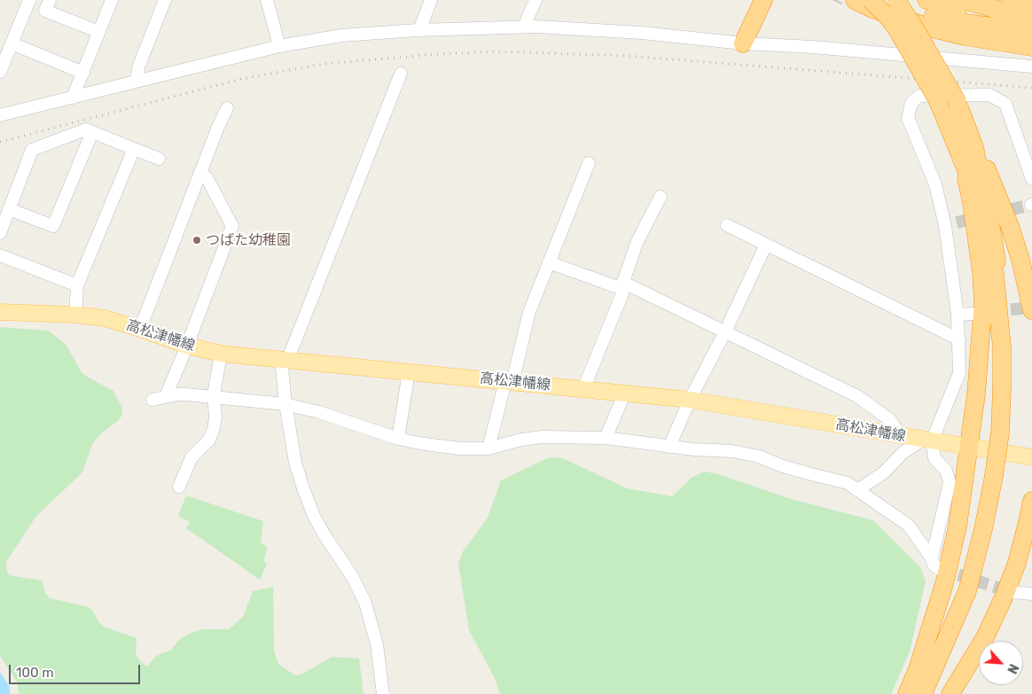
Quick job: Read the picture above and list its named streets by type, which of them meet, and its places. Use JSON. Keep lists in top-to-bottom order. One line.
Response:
{"streets":{"main road":["高松津幡線"]},"places":["つばた幼稚園"],"scale_bar":"100 m","north":"bottom right"}
